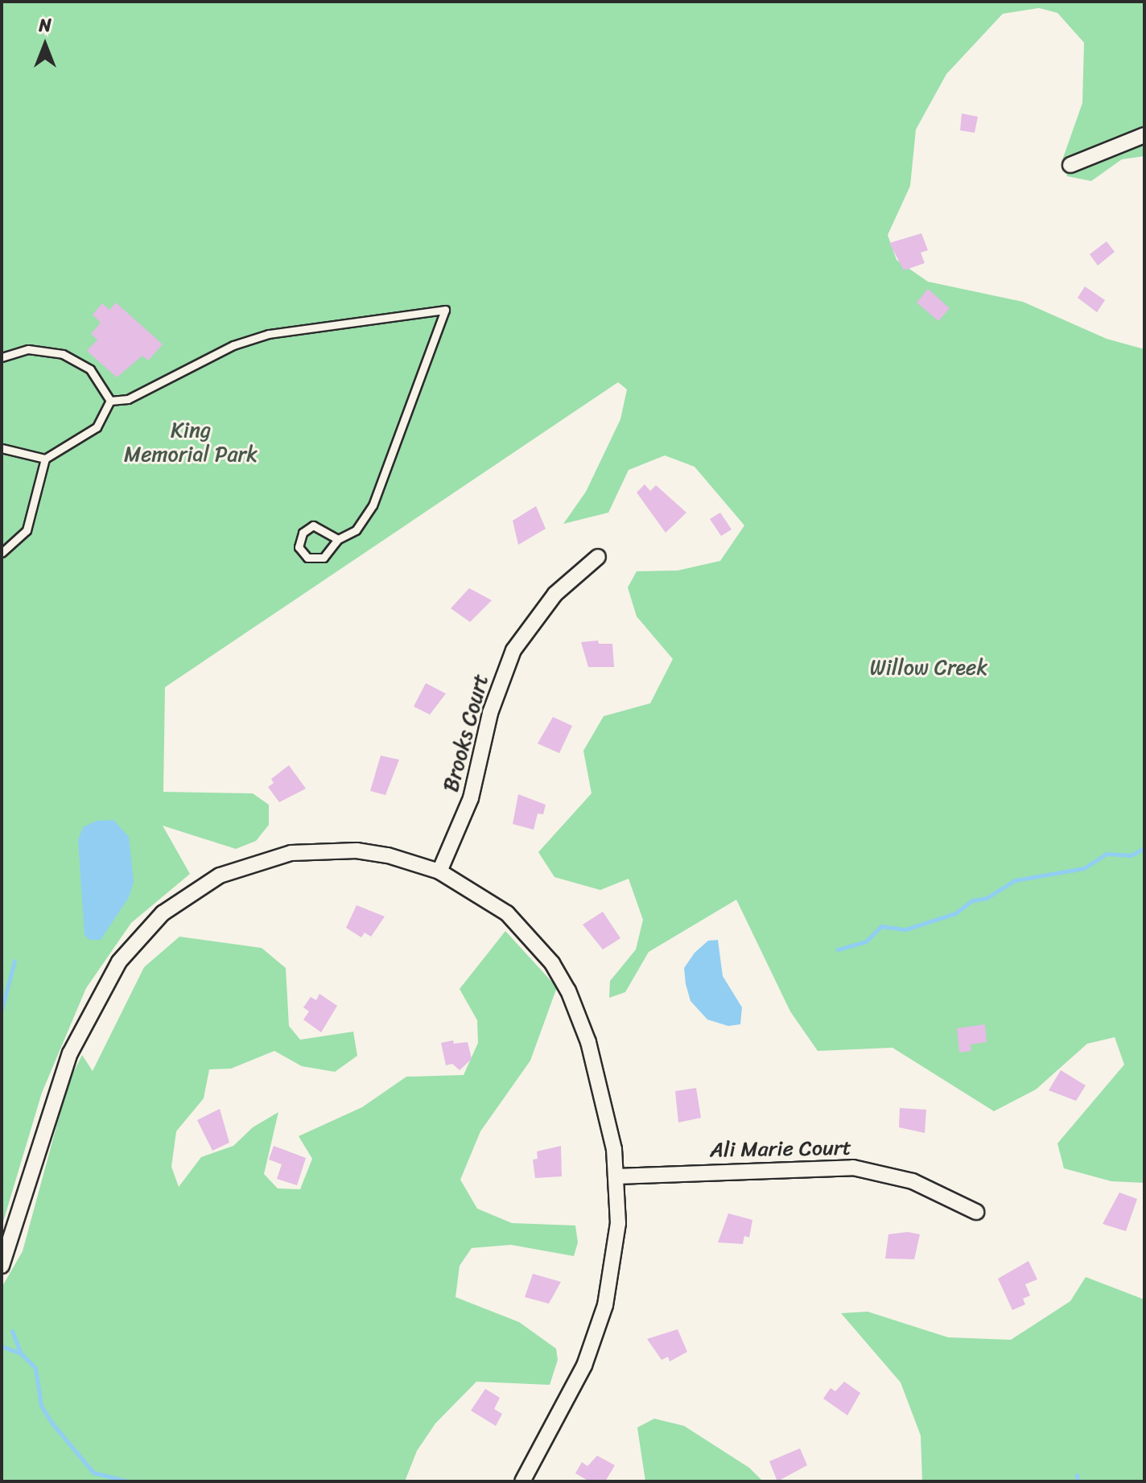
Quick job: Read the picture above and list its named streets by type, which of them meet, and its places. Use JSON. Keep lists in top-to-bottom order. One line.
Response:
{"streets":{"street":["Brooks Court","Ali Marie Court"]},"parks":["King Memorial Park","Willow Creek"],"north":"top"}
